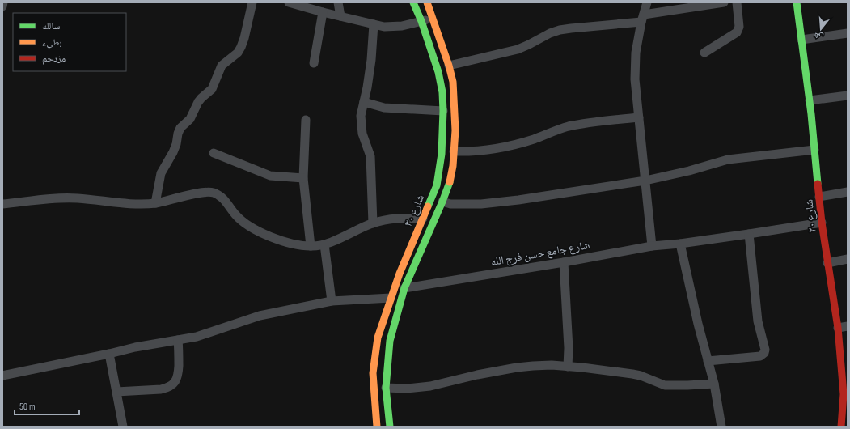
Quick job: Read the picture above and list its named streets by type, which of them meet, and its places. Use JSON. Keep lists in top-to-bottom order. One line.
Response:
{"streets":{"street":["شارع ٣٠","شارع ٢٠","شارع جامع حسن فرج الله"]},"crossings":[["شارع ٣٠","شارع جامع حسن فرج الله"],["شارع ٢٠","شارع جامع حسن فرج الله"]],"legend":["سالك","بطيء","مزدحم"],"scale_bar":"50 m","north":"bottom"}
